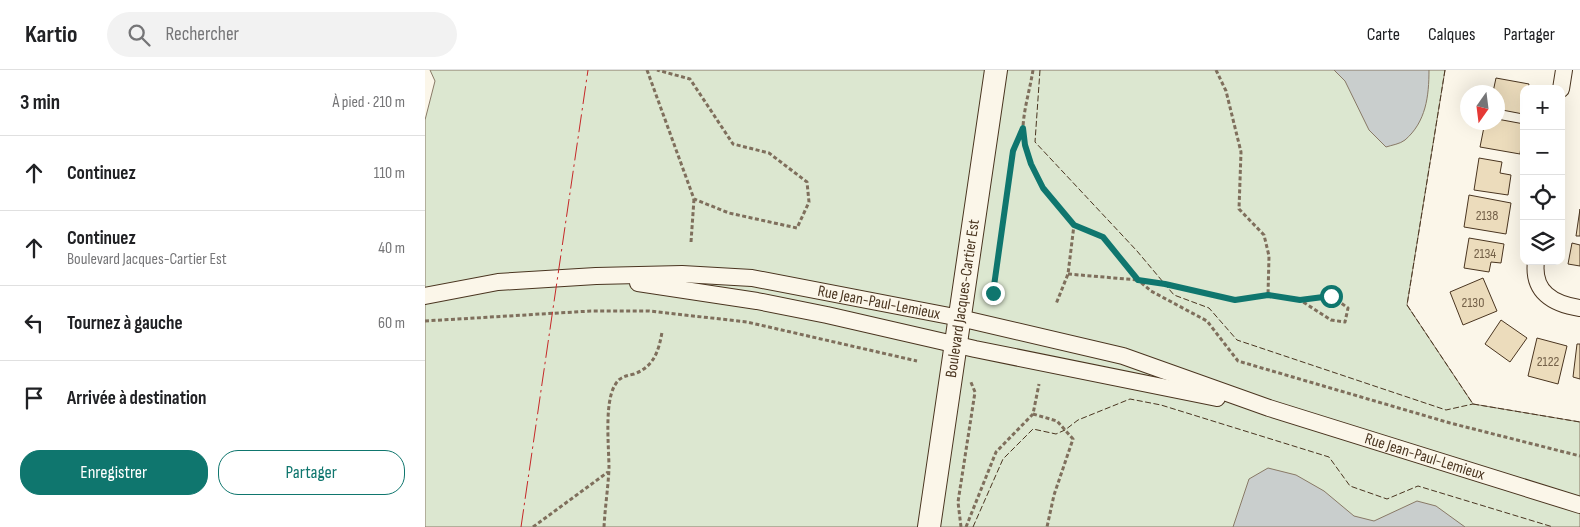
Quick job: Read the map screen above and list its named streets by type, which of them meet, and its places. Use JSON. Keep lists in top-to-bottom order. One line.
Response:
{"streets":{"main road":["Boulevard Jacques-Cartier Est"],"street":["Rue Jean-Paul-Lemieux"]},"crossings":[["Boulevard Jacques-Cartier Est","Rue Jean-Paul-Lemieux"]],"house_numbers":["2138","2134","2130","2122"],"north":"bottom","page":{"header":"Kartio","search":"Rechercher","nav":["Carte","Calques","Partager"],"heading":["3 min","À pied · 210 m"],"map_buttons":["+","−"],"list":[["Continuez","110 m"],["Continuez","Boulevard Jacques-Cartier Est","40 m"],["Tournez à gauche","60 m"],"Arrivée à destination"],"buttons":["Enregistrer","Partager"]}}
